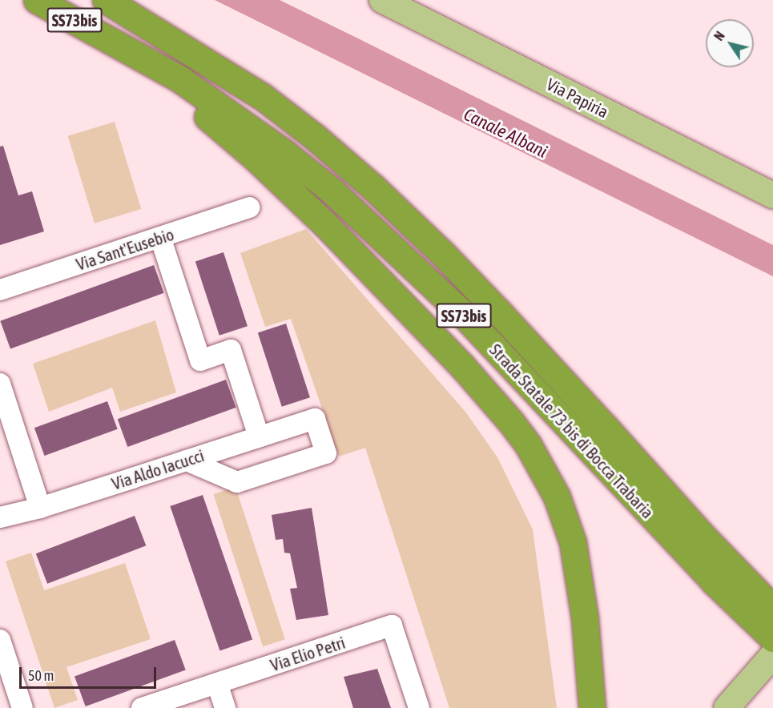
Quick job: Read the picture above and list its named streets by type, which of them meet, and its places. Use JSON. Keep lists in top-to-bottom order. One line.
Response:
{"streets":{"highway":["SS73bis","Strada Statale 73 bis di Bocca Trabaria"],"main road":["Via Papiria"],"street":["Via Sant'Eusebio","Via Aldo Iacucci","Via Elio Petri"]},"water":["Canale Albani"],"scale_bar":"50 m","north":"top left"}
